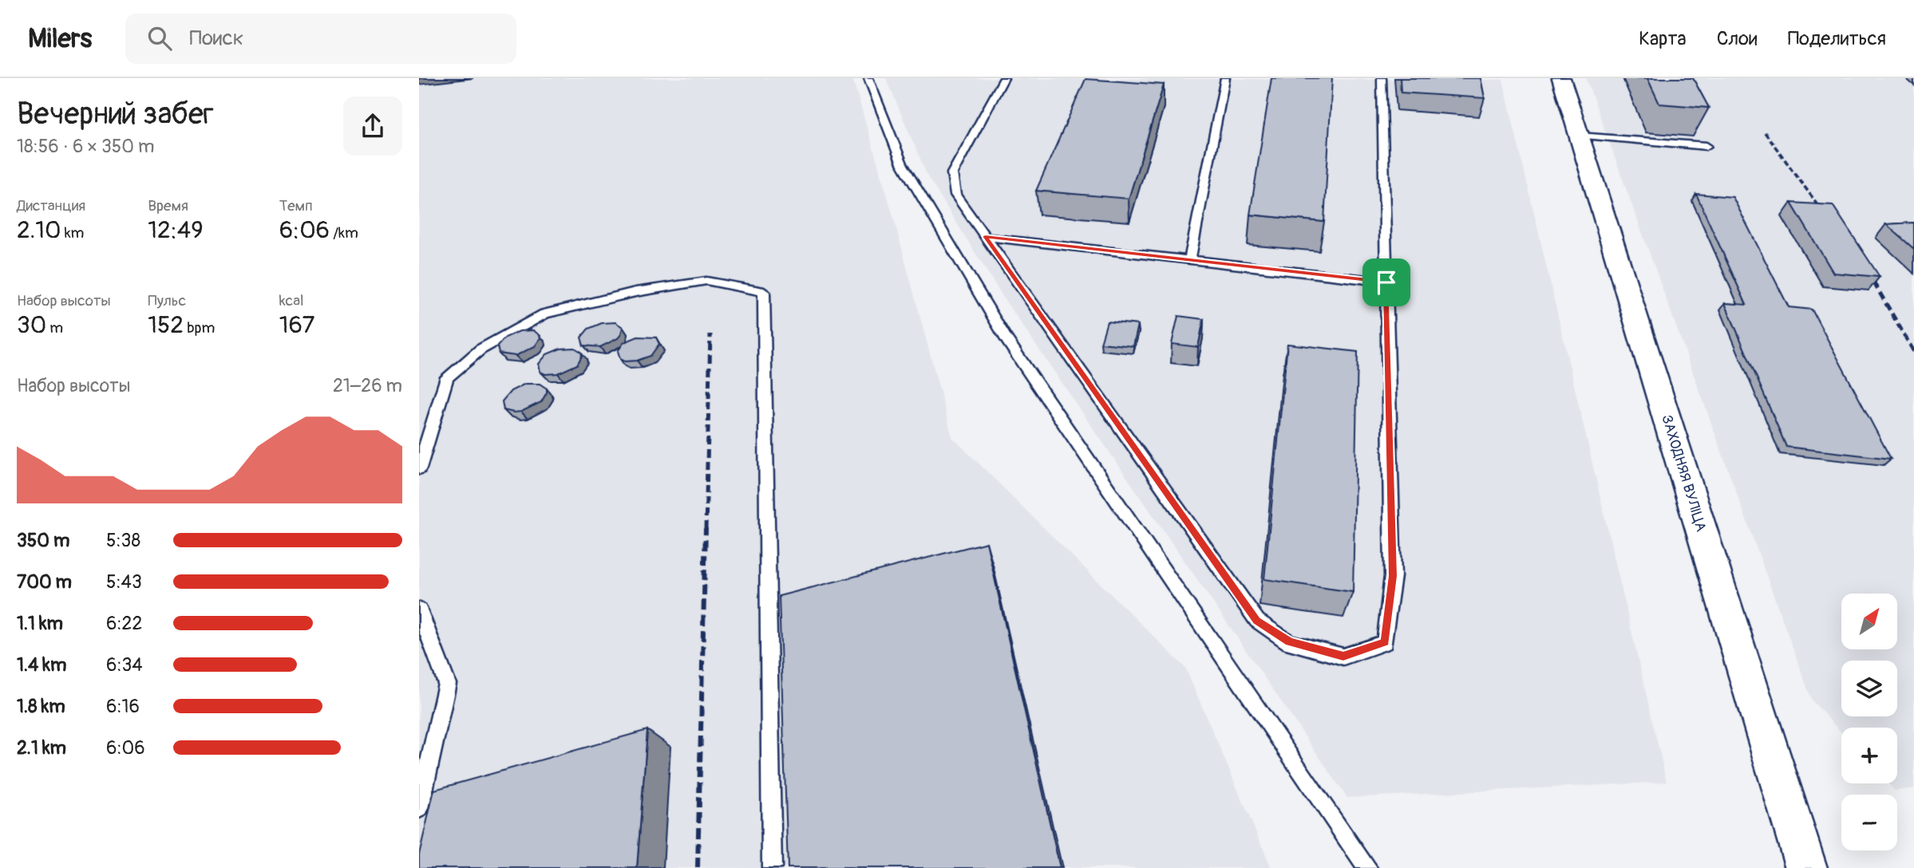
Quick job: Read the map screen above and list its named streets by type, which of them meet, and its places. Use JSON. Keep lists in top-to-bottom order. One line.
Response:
{"streets":{"street":["ЗАХОДНЯЯ ВУЛІЦА"]},"north":"top right","page":{"header":"Milers","search":"Поиск","nav":["Карта","Слои","Поделиться"],"heading":["Вечерний забег","18:56 · 6 × 350 m"],"stats":[["Дистанция","2.10 km"],["Время","12:49"],["Темп","6:06 /km"],["Набор высоты","30 m"],["Пульс","152 bpm"],["kcal","167"]],"chart":["Набор высоты","21–26 m"],"list":[{"name":"350 m","note":"5:38"},{"name":"700 m","note":"5:43"},{"name":"1.1 km","note":"6:22"},{"name":"1.4 km","note":"6:34"},{"name":"1.8 km","note":"6:16"},{"name":"2.1 km","note":"6:06"}],"map_buttons":["+","−"]}}
